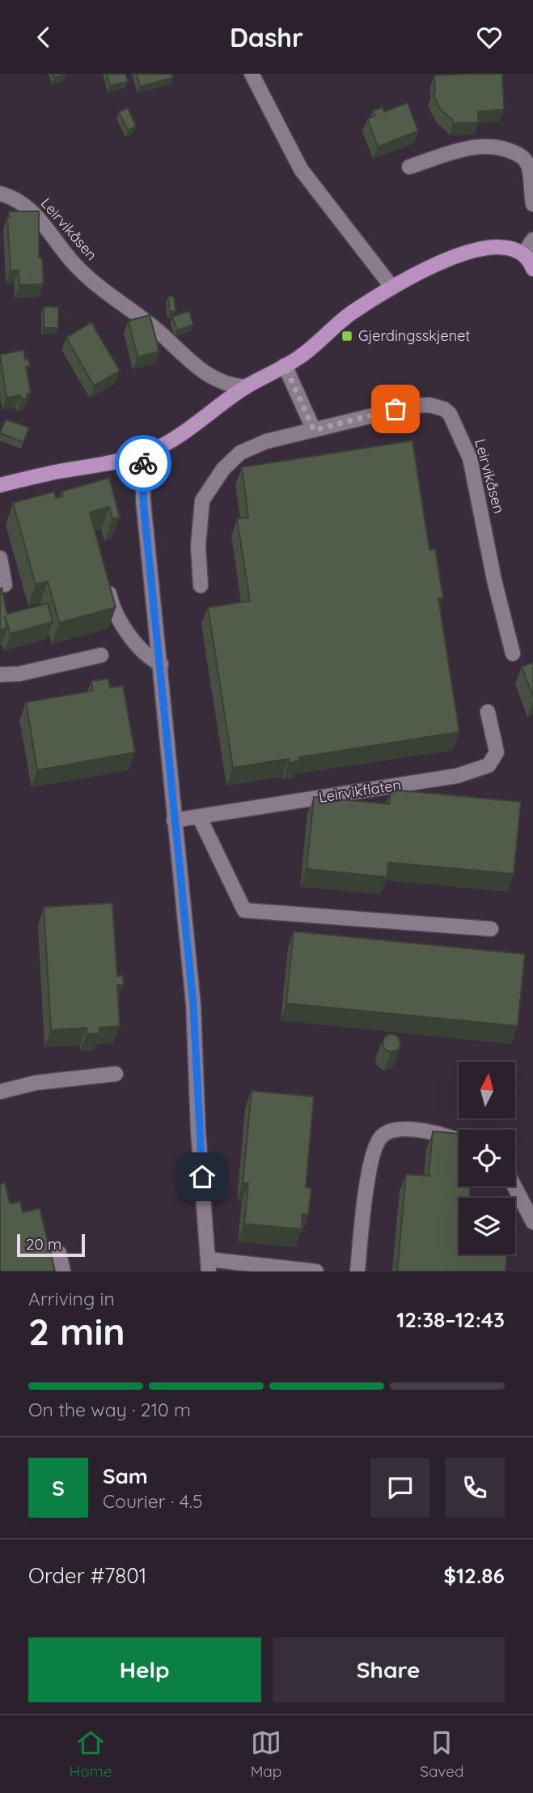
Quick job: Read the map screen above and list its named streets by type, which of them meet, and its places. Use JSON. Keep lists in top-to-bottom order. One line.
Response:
{"streets":{"street":["Leirvikåsen","Leirvikflaten"]},"places":{"transit":["Gjerdingsskjenet"]},"scale_bar":"20 m","north":"top","page":{"header":"Dashr","scale":"20 m","heading":["2 min","Arriving in","12:38–12:43"],"panel":["Sam","Courier · 4.5","Order #7801","$12.86"],"bar":"On the way · 210 m","round":"S","buttons":["Help","Share"],"tabs":["Home","Map","Saved"]}}
